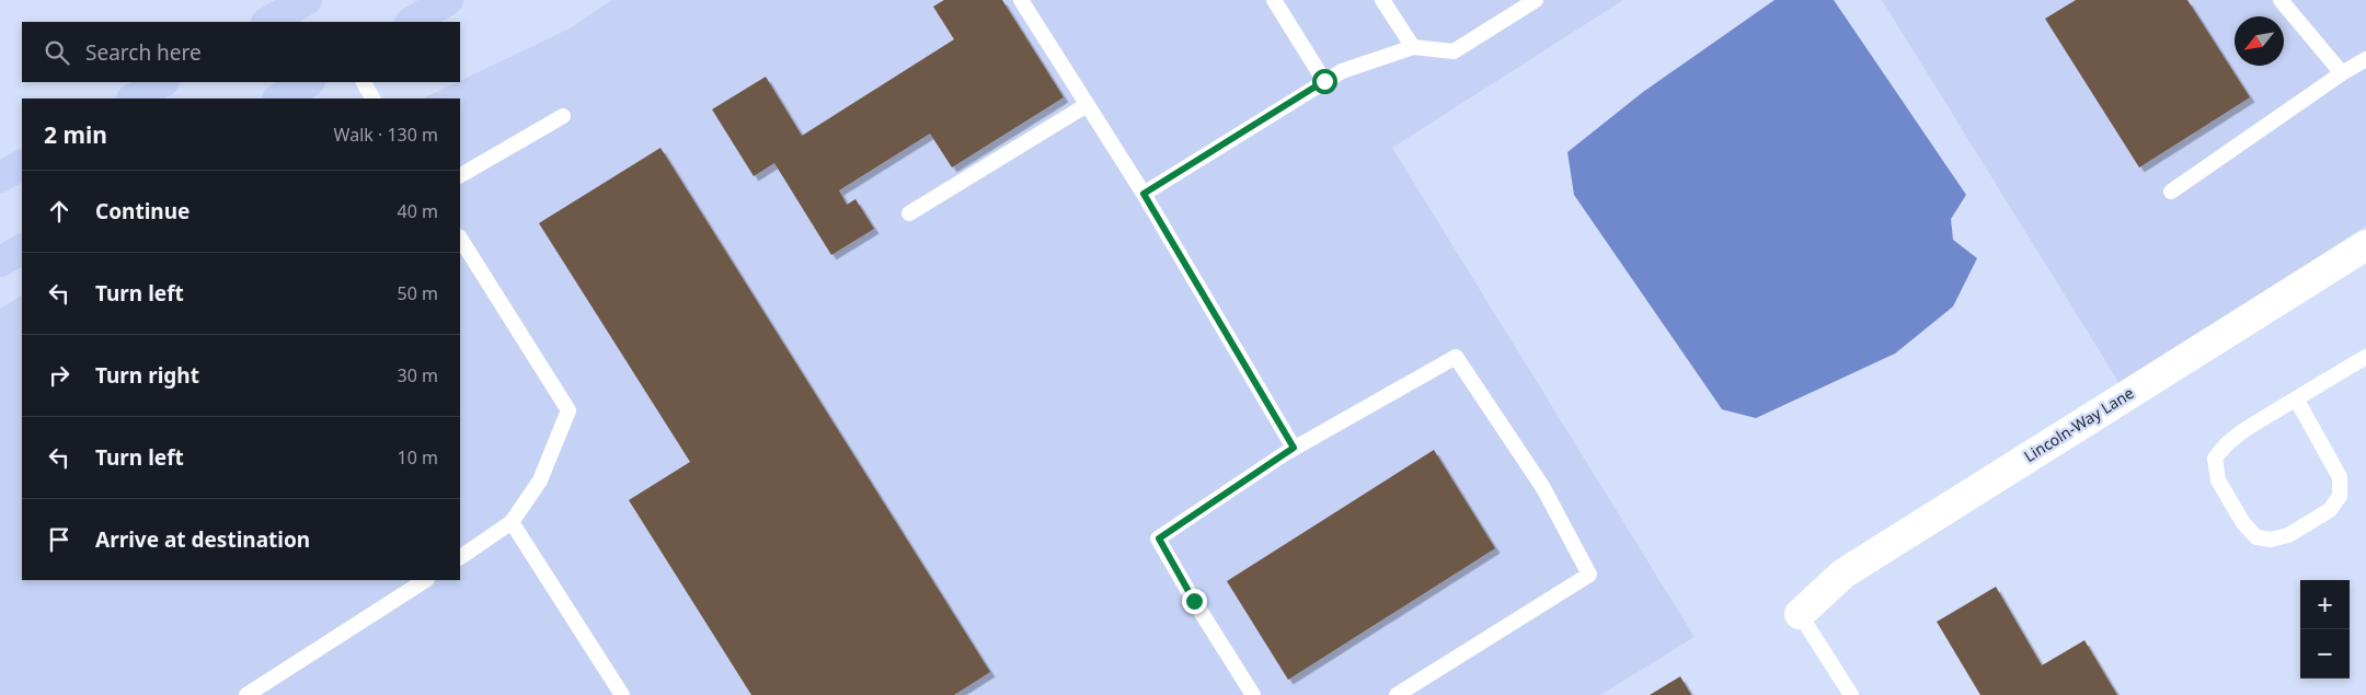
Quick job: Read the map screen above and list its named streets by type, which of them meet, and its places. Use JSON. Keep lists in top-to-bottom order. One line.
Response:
{"streets":{"street":["Lincoln-Way Lane"]},"north":"bottom left","page":{"search":"Search here","heading":["2 min","Walk · 130 m"],"list":[["Continue","40 m"],["Turn left","50 m"],["Turn right","30 m"],["Turn left","10 m"],"Arrive at destination"],"map_buttons":["+","−"]}}
